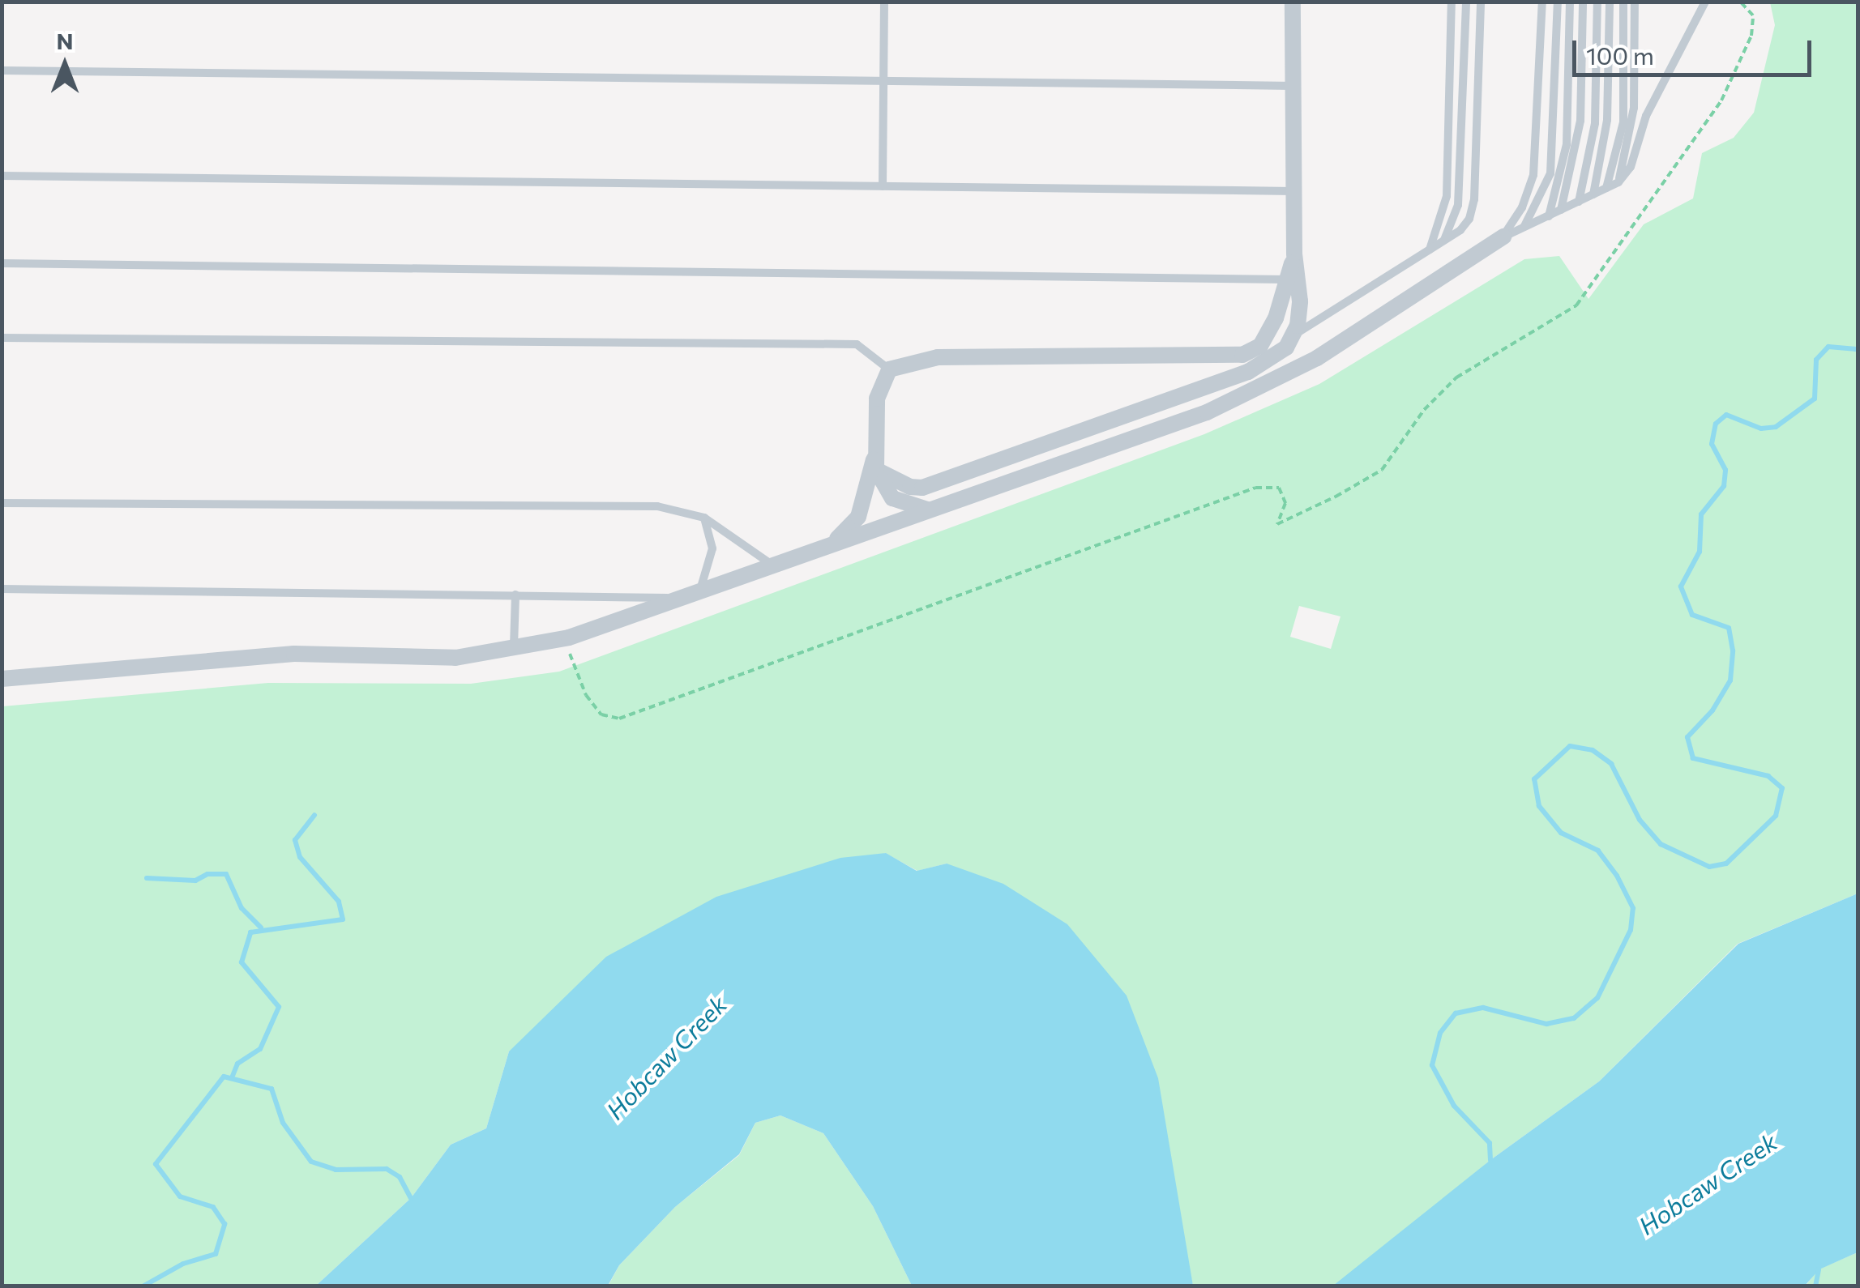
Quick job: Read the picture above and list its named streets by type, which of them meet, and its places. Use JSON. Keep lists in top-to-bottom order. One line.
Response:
{"water":["Hobcaw Creek"],"scale_bar":"100 m","north":"top"}
